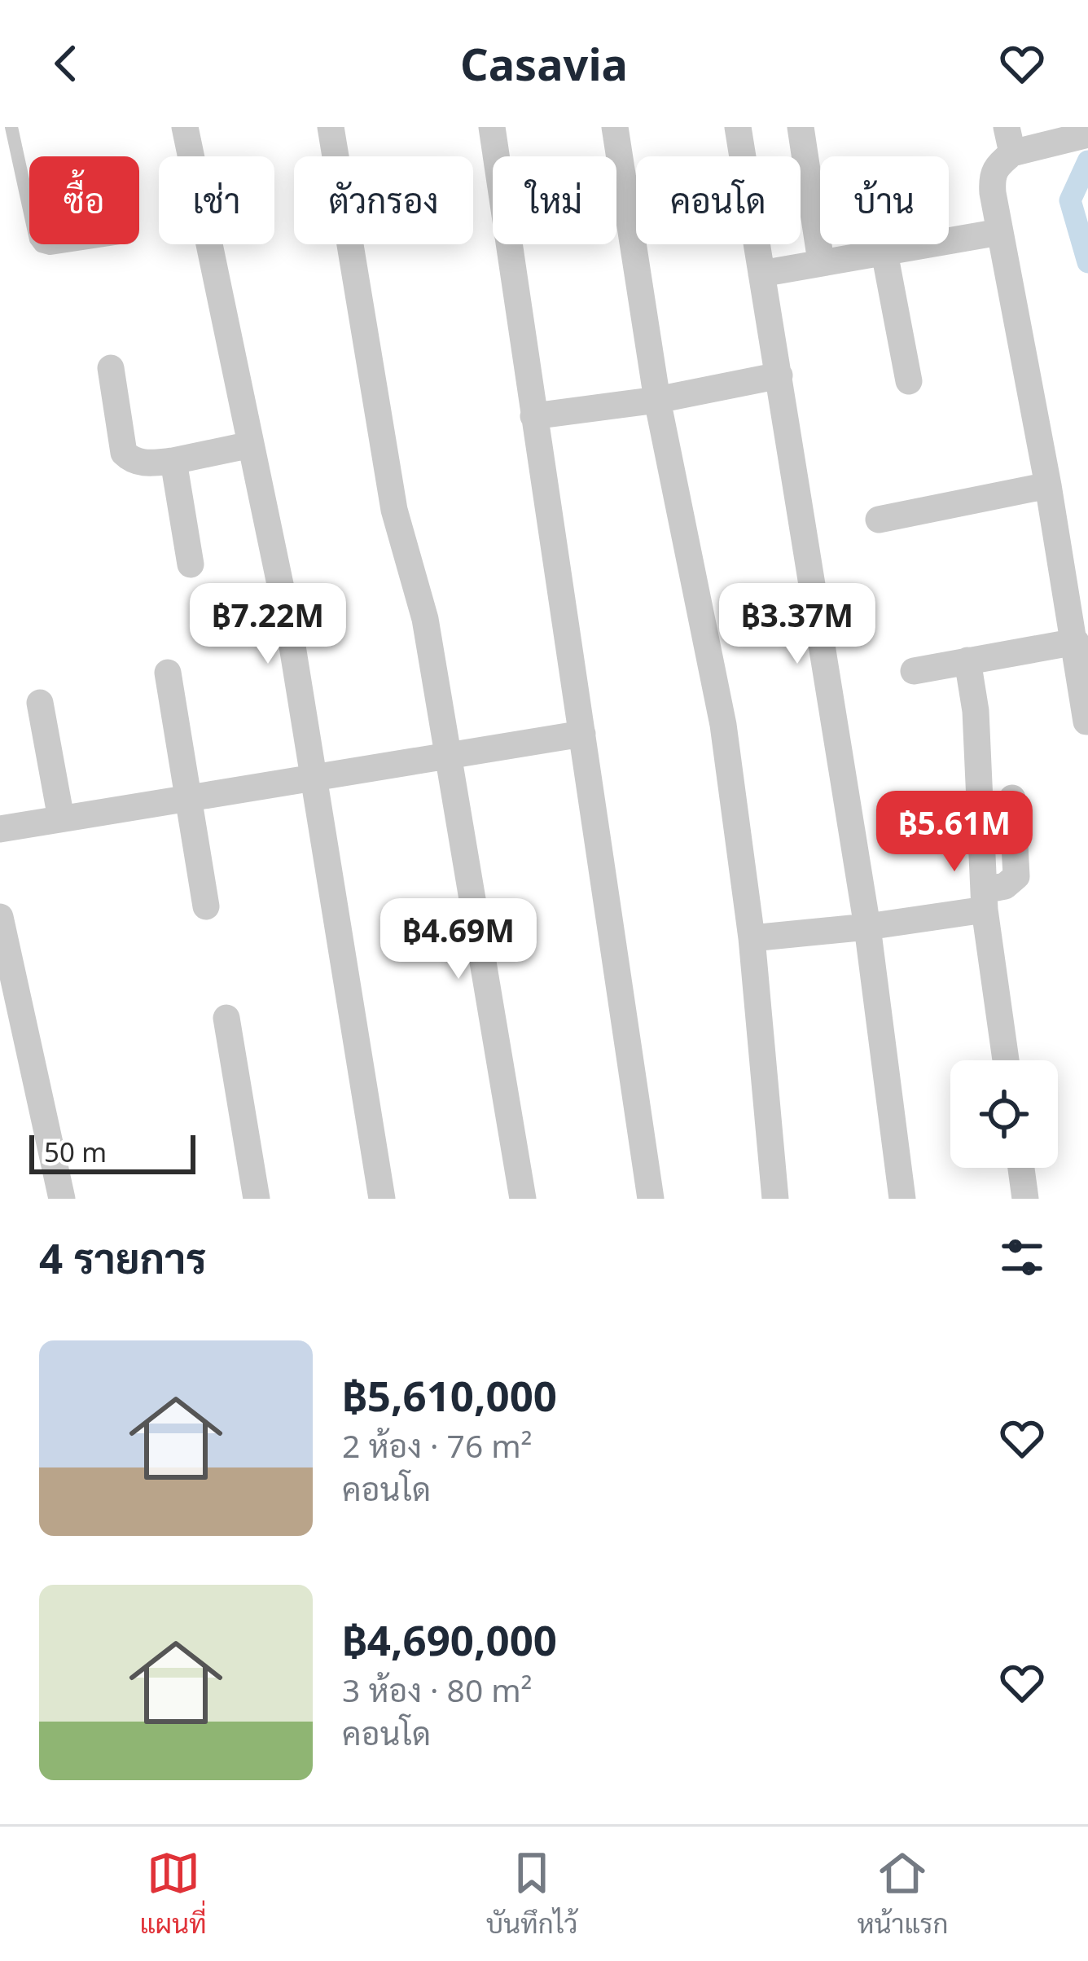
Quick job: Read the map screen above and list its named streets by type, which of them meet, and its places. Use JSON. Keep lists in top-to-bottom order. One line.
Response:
{"scale_bar":"50 m","page":{"header":"Casavia","chip":["ซื้อ","เช่า","ตัวกรอง","ใหม่","คอนโด","บ้าน"],"price":["฿7.22M","฿3.37M","฿5.61M","฿4.69M"],"scale":"50 m","heading":"4 รายการ","list":[{"name":"฿5,610,000","note":"2 ห้อง · 76 m² · คอนโด"},{"name":"฿4,690,000","note":"3 ห้อง · 80 m² · คอนโด"}],"tabs":["แผนที่","บันทึกไว้","หน้าแรก"]}}
